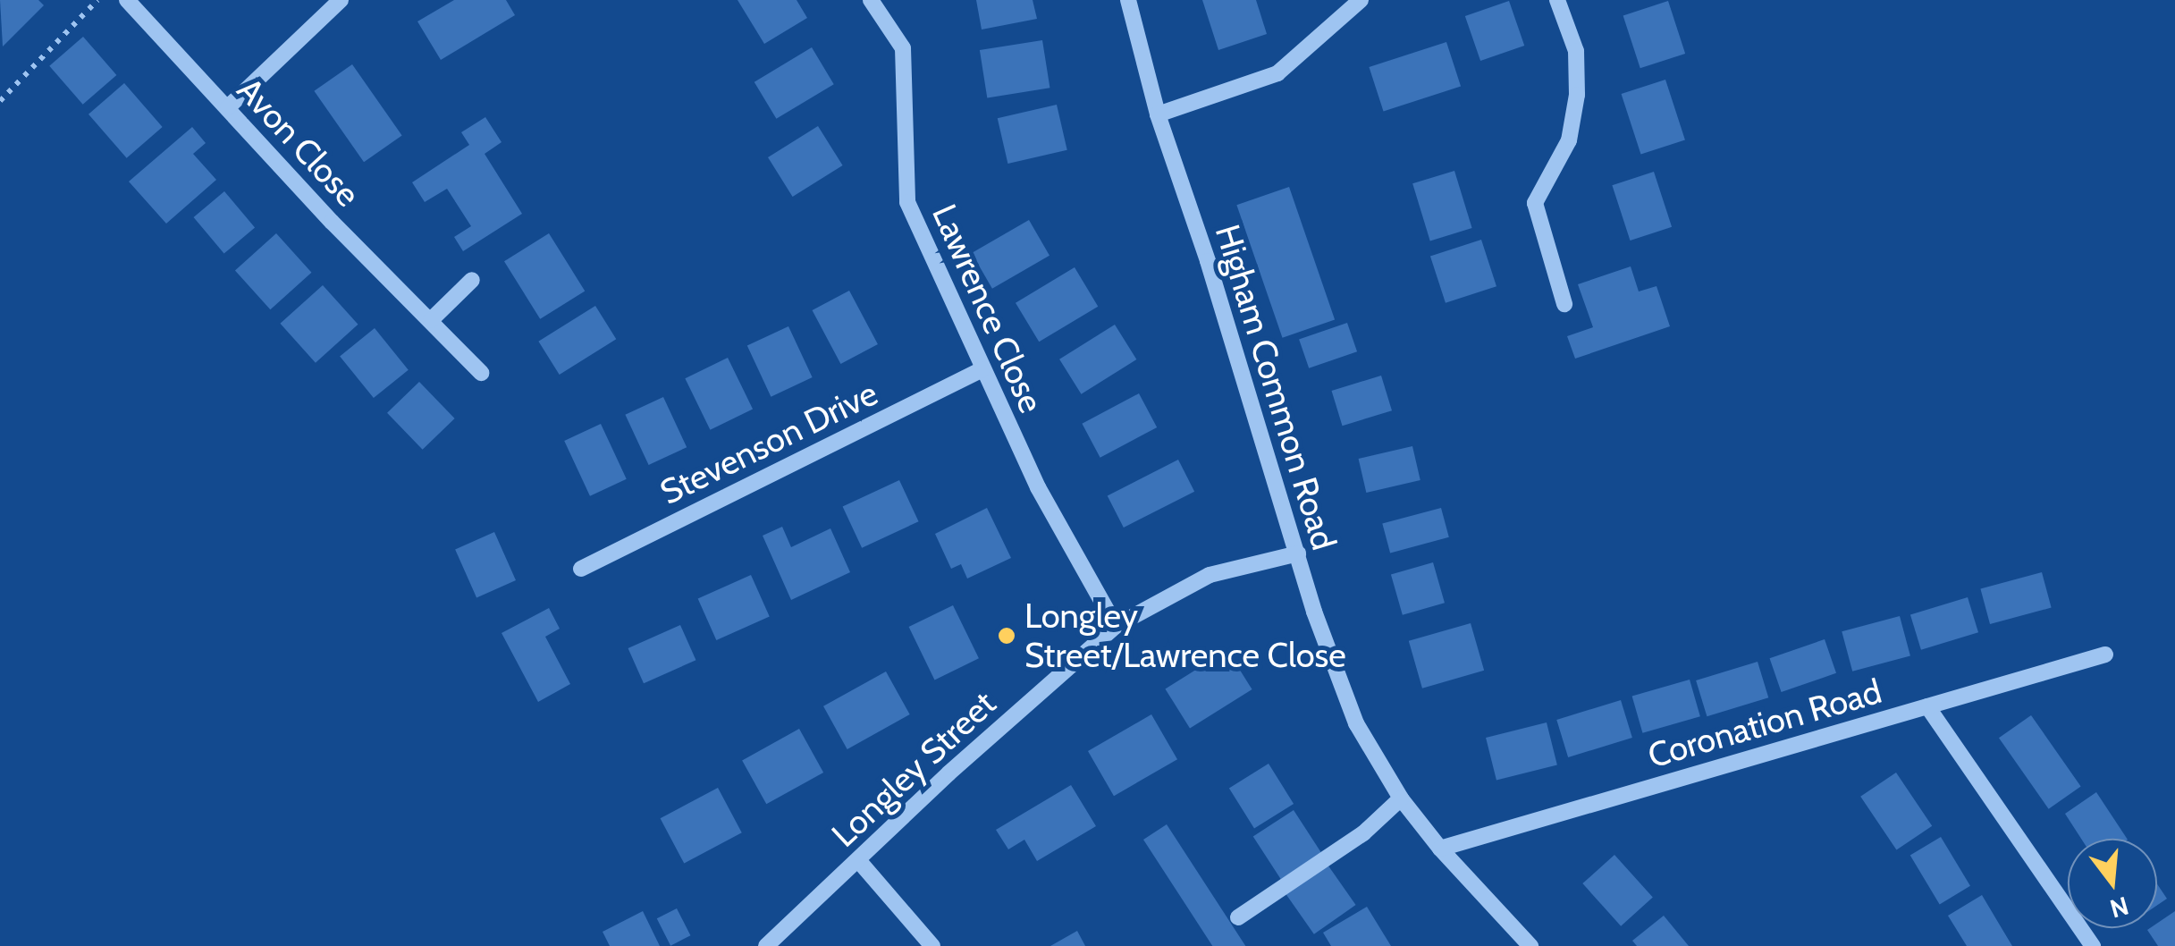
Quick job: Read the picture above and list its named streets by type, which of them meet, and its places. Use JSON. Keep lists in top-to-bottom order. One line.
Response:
{"streets":{"street":["Avon Close","Lawrence Close","Higham Common Road","Stevenson Drive","Coronation Road","Longley Street"]},"crossings":[["Lawrence Close","Stevenson Drive"],["Lawrence Close","Longley Street"],["Higham Common Road","Coronation Road"],["Higham Common Road","Longley Street"]],"places":["Longley Street/Lawrence Close"],"north":"bottom"}
